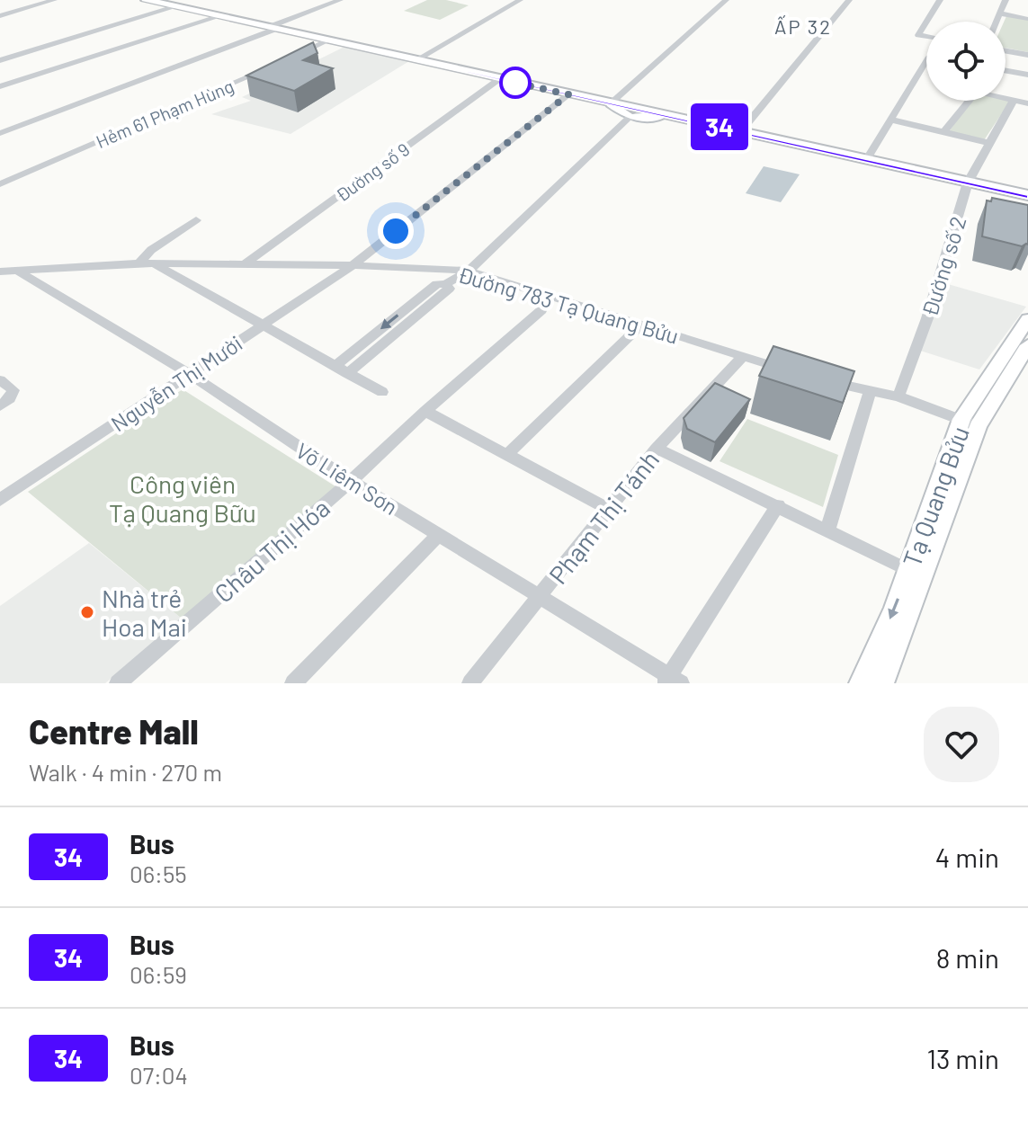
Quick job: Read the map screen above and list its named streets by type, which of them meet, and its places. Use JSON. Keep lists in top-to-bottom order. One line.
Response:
{"streets":{"main road":["Tạ Quang Bửu"],"street":["Hẻm 61 Phạm Hùng","Đường số 9","Đường số 2","Đường 783 Tạ Quang Bửu","Nguyễn Thị Mười","Võ Liêm Sơn","Phạm Thị Tánh","Châu Thị Hóa"]},"crossings":[["Đường số 9","Đường 783 Tạ Quang Bửu"],["Đường 783 Tạ Quang Bửu","Nguyễn Thị Mười"],["Đường 783 Tạ Quang Bửu","Võ Liêm Sơn"],["Đường 783 Tạ Quang Bửu","Phạm Thị Tánh"],["Đường 783 Tạ Quang Bửu","Châu Thị Hóa"],["Nguyễn Thị Mười","Võ Liêm Sơn"],["Võ Liêm Sơn","Phạm Thị Tánh"],["Võ Liêm Sơn","Châu Thị Hóa"]],"districts":["ẤP 32"],"parks":["Công viên Tạ Quang Bữu"],"places":["Nhà trẻ Hoa Mai"],"lines":["bus line 34"],"page":{"on_map":"34","heading":["Centre Mall","Walk · 4 min · 270 m"],"list":[{"mark":"34","name":"Bus","note":"06:55","value":"4 min"},{"mark":"34","name":"Bus","note":"06:59","value":"8 min"},{"mark":"34","name":"Bus","note":"07:04","value":"13 min"}]}}
